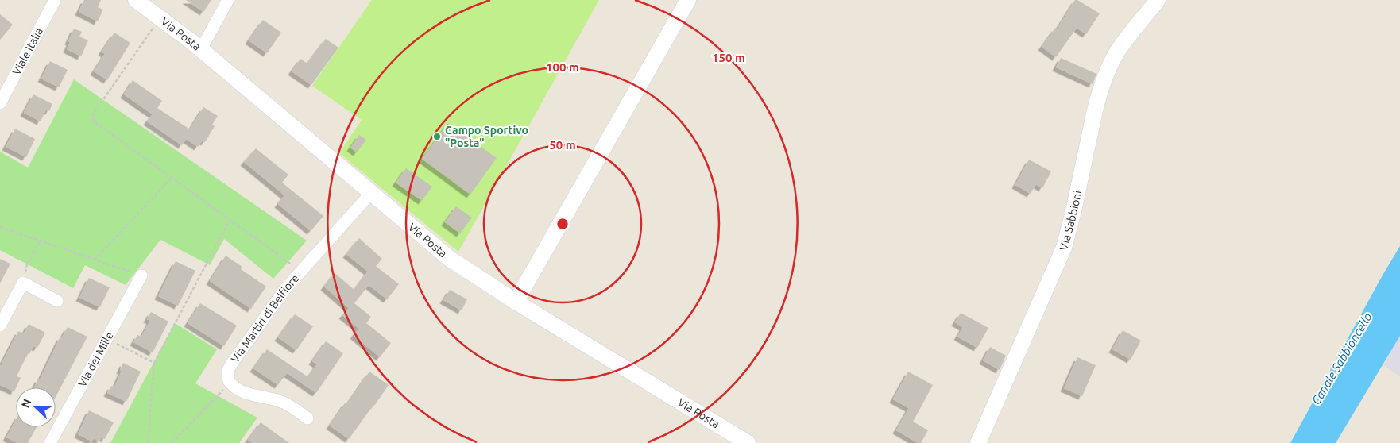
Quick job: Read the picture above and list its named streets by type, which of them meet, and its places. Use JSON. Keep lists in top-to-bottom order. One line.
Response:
{"streets":{"street":["Via Posta","Viale Italia","Via Sabbioni","Via Martiri di Belfiore","Via dei Mille"]},"crossings":[["Via Posta","Via Martiri di Belfiore"]],"water":["Canale Sabbioncello"],"places":["Campo Sportivo \"Posta\""],"north":"left","rings":["150 m","100 m","50 m"]}
